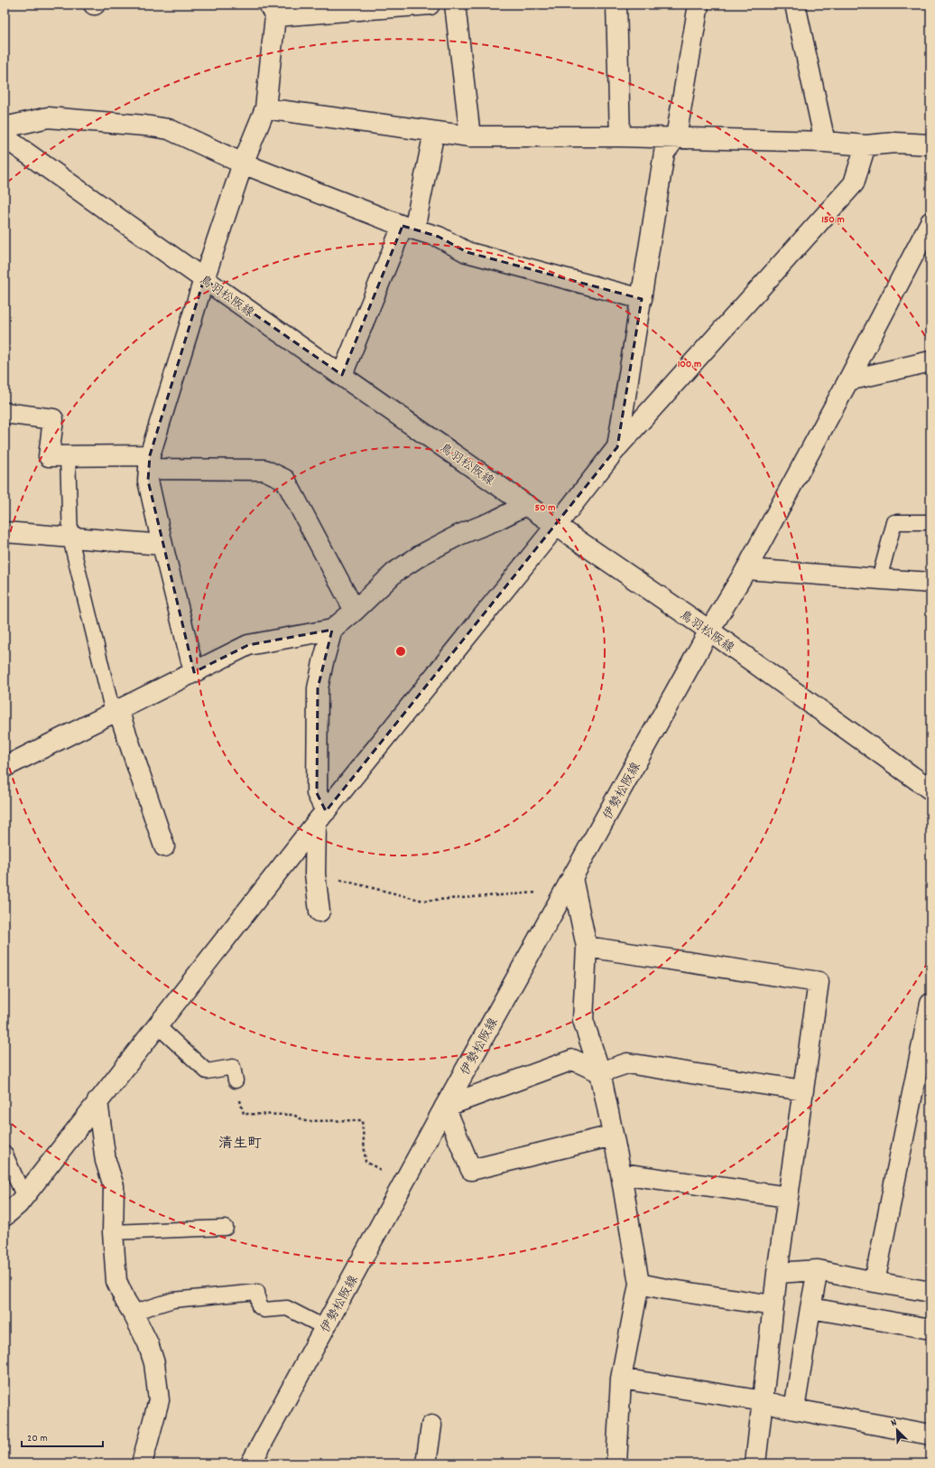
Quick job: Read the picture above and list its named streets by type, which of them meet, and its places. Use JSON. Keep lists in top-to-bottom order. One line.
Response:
{"streets":{"street":["鳥羽松阪線","伊勢松阪線"]},"crossings":[["鳥羽松阪線","伊勢松阪線"]],"districts":["清生町"],"scale_bar":"20 m","north":"top left","rings":["150 m","100 m","50 m"]}
